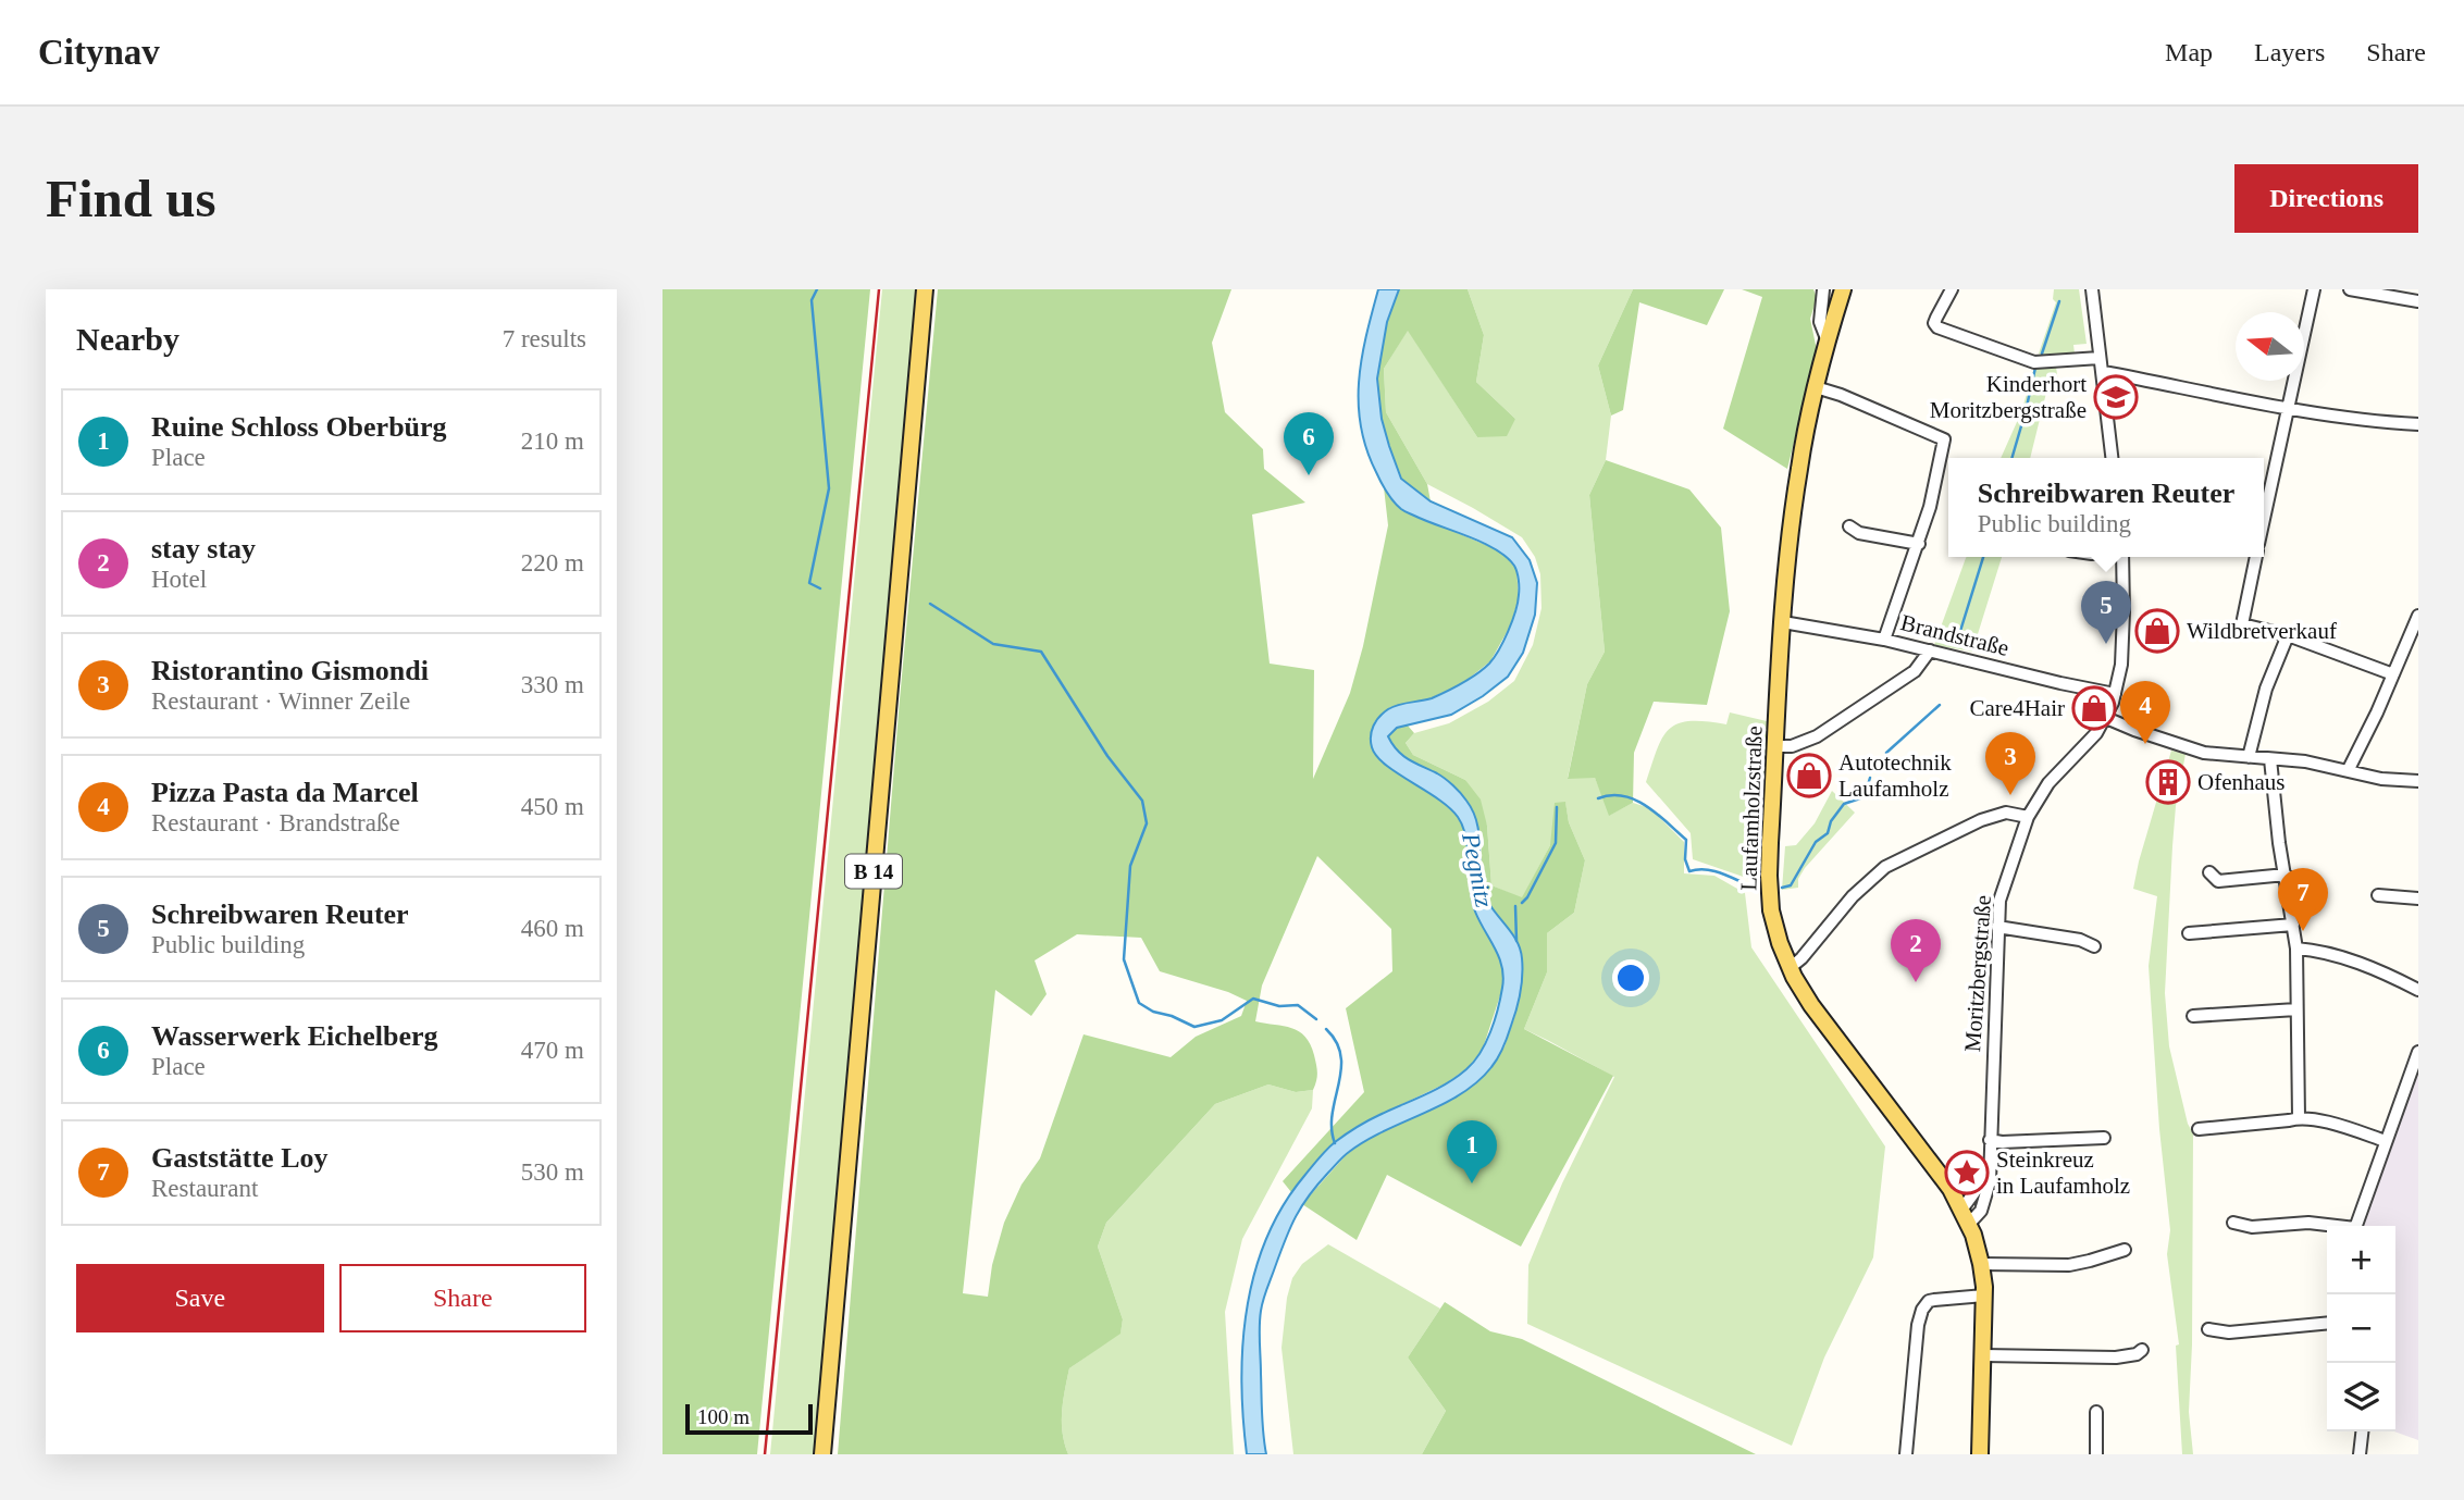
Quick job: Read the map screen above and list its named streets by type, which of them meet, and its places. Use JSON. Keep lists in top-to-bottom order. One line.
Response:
{"streets":{"main road":["Laufamholzstraße","B 14"],"street":["Brandstraße","Moritzbergstraße"]},"crossings":[["Brandstraße","Laufamholzstraße"],["Brandstraße","Moritzbergstraße"],["Laufamholzstraße","Moritzbergstraße"]],"water":["Pegnitz"],"places":{"school or university":["Kinderhort Moritzbergstraße"],"shop":["Wildbretverkauf","Care4Hair","Autotechnik Laufamholz"],"building":["Ofenhaus"],"place":["Steinkreuz in Laufamholz"]},"scale_bar":"100 m","north":"left","page":{"header":"Citynav","nav":["Map","Layers","Share"],"buttons":["Directions",["Save","Share"]],"title":"Find us","heading":["Nearby","7 results"],"list":[{"mark":"1","name":"Ruine Schloss Oberbürg","note":"Place","value":"210 m"},{"mark":"2","name":"stay stay","note":"Hotel","value":"220 m"},{"mark":"3","name":"Ristorantino Gismondi","note":"Restaurant · Winner Zeile","value":"330 m"},{"mark":"4","name":"Pizza Pasta da Marcel","note":"Restaurant · Brandstraße","value":"450 m"},{"mark":"5","name":"Schreibwaren Reuter","note":"Public building","value":"460 m"},{"mark":"6","name":"Wasserwerk Eichelberg","note":"Place","value":"470 m"},{"mark":"7","name":"Gaststätte Loy","note":"Restaurant","value":"530 m"}],"pins":["6","5","4","3","7","2","1"],"popup":["Schreibwaren Reuter","Public building"],"map_buttons":["+","−"],"scale":"100 m"}}
